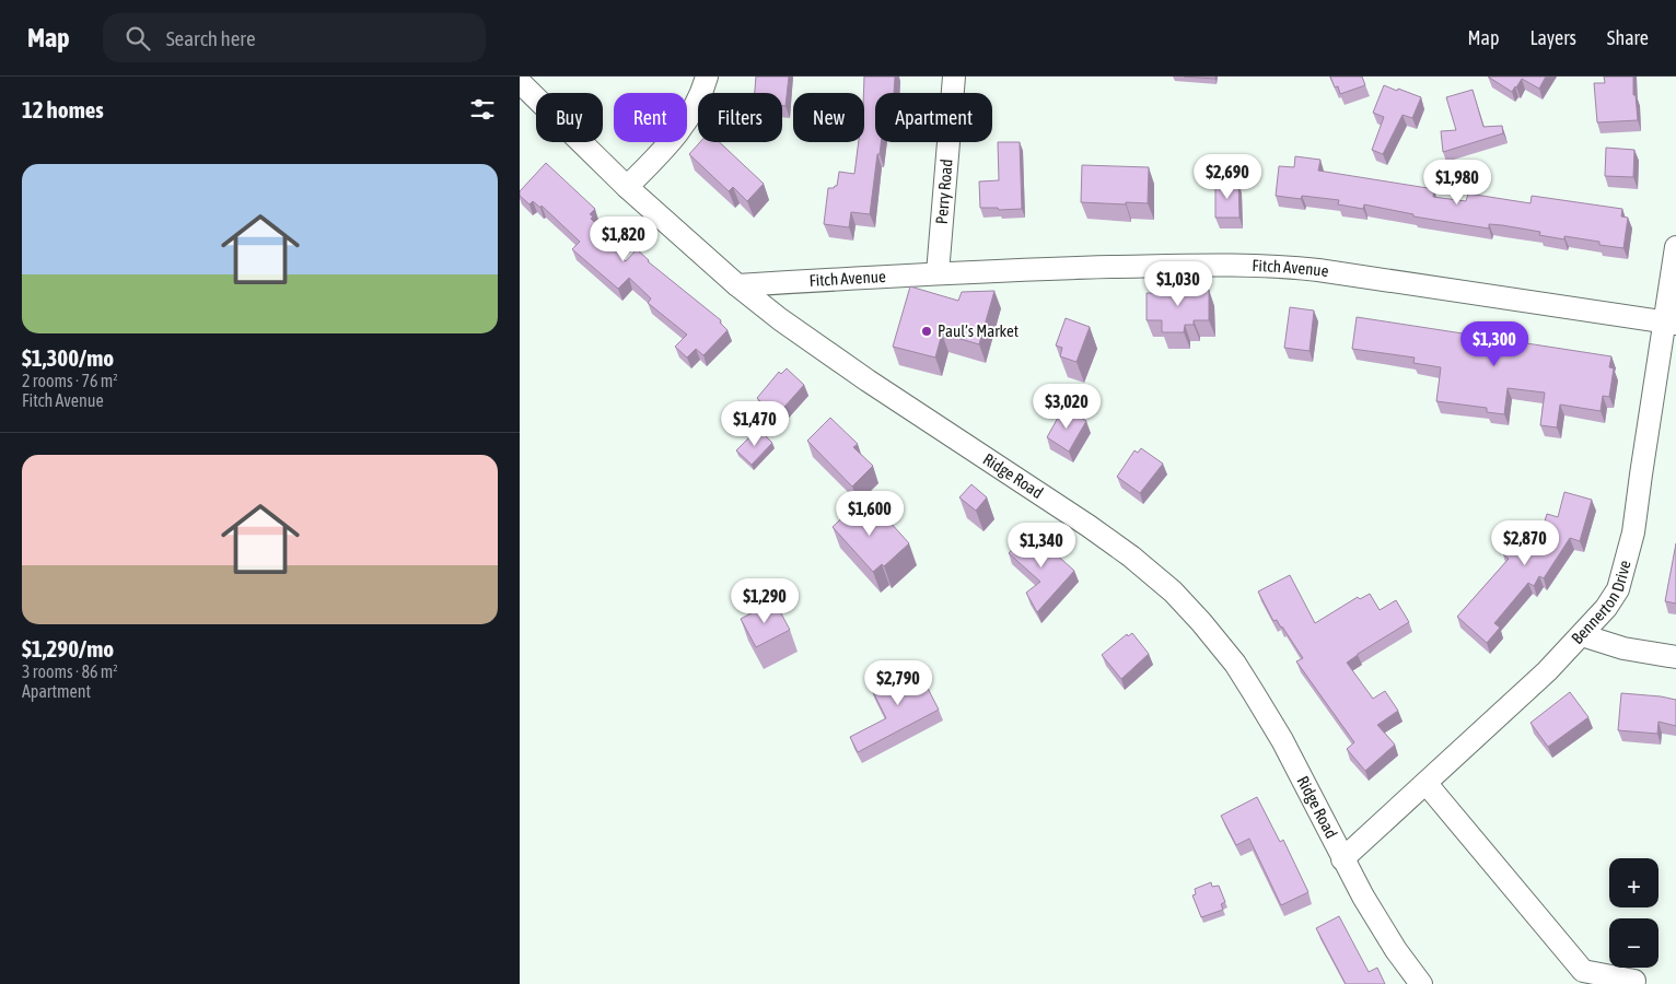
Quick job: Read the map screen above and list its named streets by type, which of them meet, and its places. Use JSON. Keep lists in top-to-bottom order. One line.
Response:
{"streets":{"street":["Perry Road","Fitch Avenue","Ridge Road","Bennerton Drive"]},"crossings":[["Perry Road","Fitch Avenue"],["Fitch Avenue","Ridge Road"],["Fitch Avenue","Bennerton Drive"],["Ridge Road","Bennerton Drive"]],"places":["Paul’s Market"],"page":{"header":"Map","search":"Search here","nav":["Map","Layers","Share"],"heading":"12 homes","chip":["Buy","Rent","Filters","New","Apartment"],"list":[{"name":"$1,300/mo","note":"2 rooms · 76 m² · Fitch Avenue"},{"name":"$1,290/mo","note":"3 rooms · 86 m² · Apartment"}],"price":["$2,690","$1,980","$1,820","$1,030","$1,300","$3,020","$1,470","$1,600","$2,870","$1,340","$1,290","$2,790"],"map_buttons":["+","−"]}}
